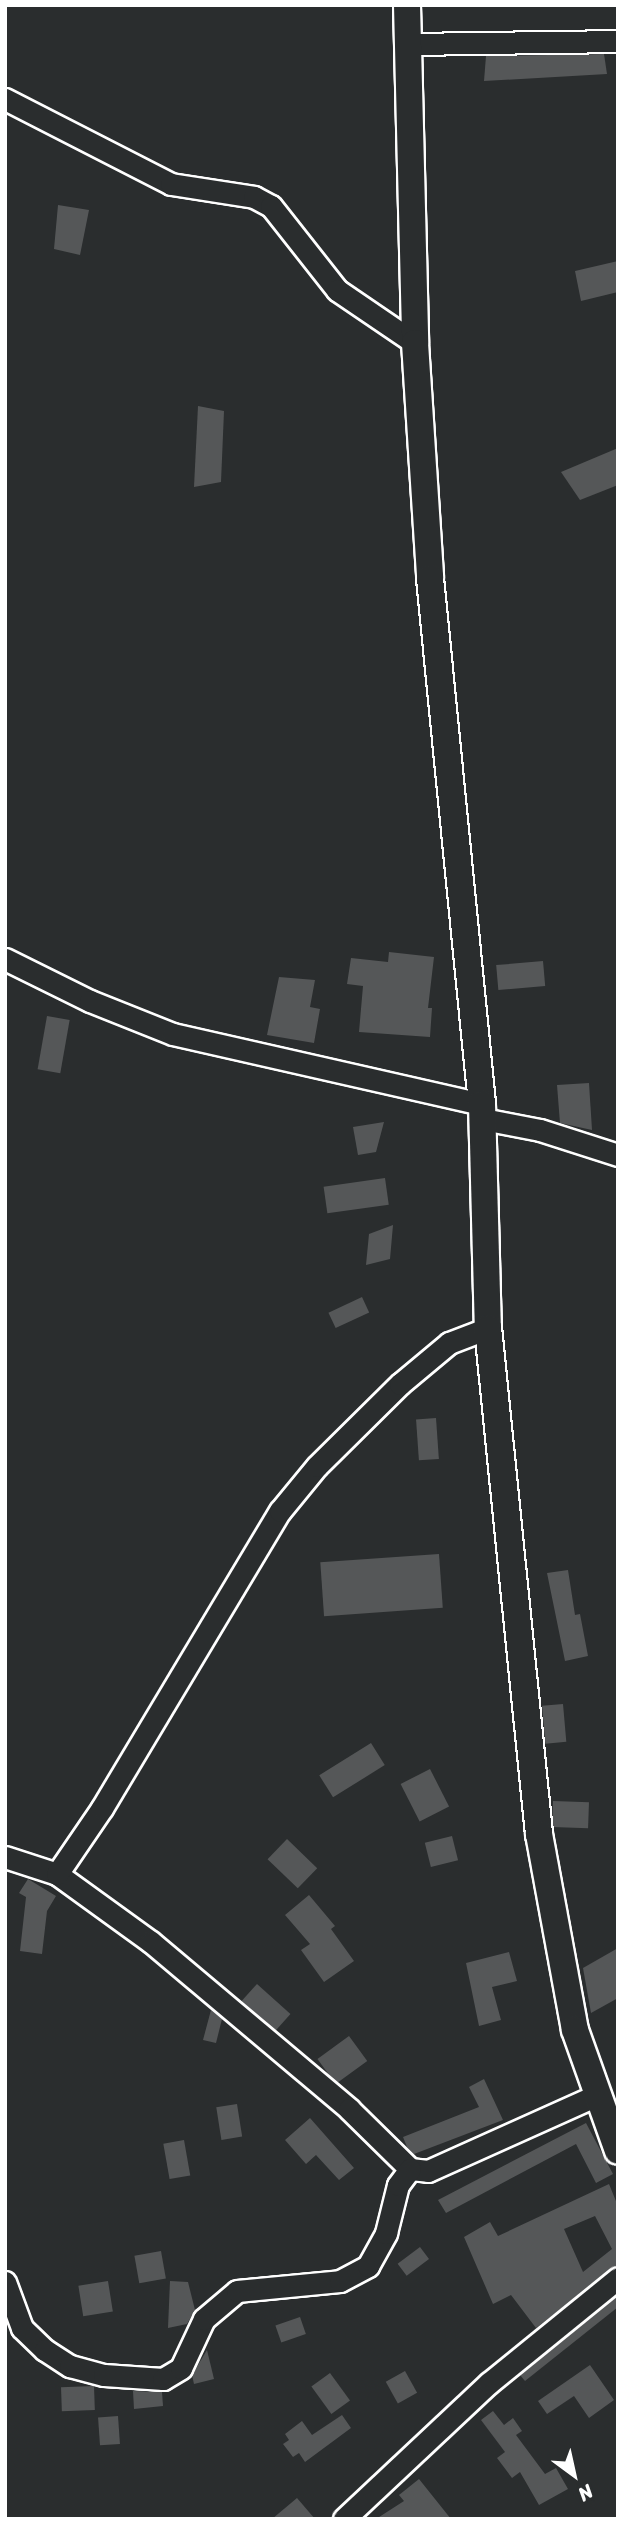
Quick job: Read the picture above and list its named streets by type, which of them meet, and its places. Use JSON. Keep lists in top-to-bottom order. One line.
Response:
{"north":"bottom right"}
